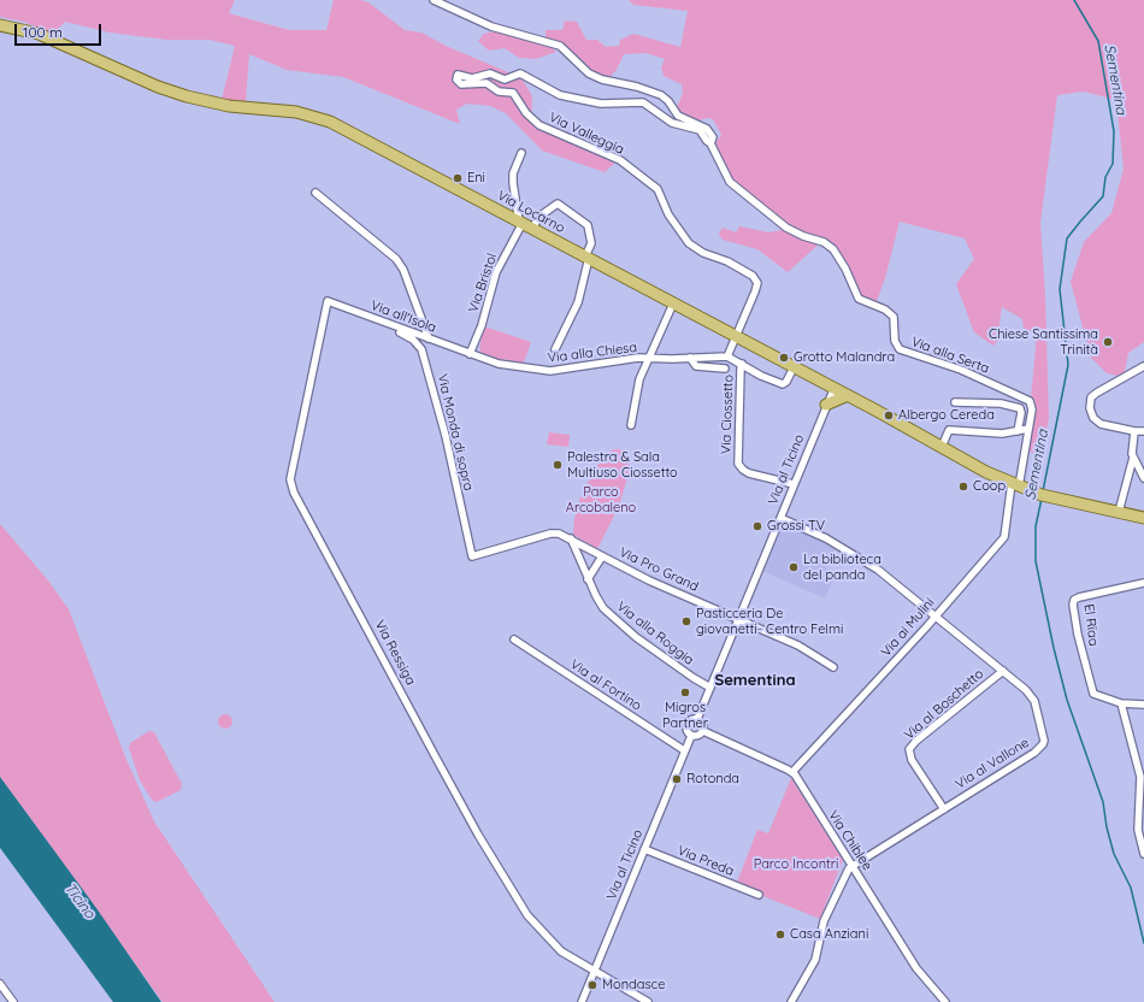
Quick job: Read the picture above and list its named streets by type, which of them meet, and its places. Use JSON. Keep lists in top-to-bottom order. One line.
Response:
{"streets":{"main road":["Via Locarno"],"street":["Via Valleggia","Via Bristol","Via all'Isola","Via alla Chiesa","Via alla Serta","Via Ciossetto","Via Monda di sopra","Via al Ticino","Via Pro Grand","El Rïaa","Via ai Mulini","Via alla Roggia","Via Ressiga","Via al Fortino","Via al Boschetto","Via al Vallone","Via Chiblee","Via Preda"]},"crossings":[["Via Valleggia","Via Locarno"],["Via Valleggia","Via alla Serta"],["Via Locarno","Via Bristol"],["Via Locarno","Via alla Serta"],["Via Locarno","Via al Ticino"],["Via Locarno","Via ai Mulini"],["Via Bristol","Via all'Isola"],["Via Bristol","Via alla Chiesa"],["Via all'Isola","Via alla Chiesa"],["Via all'Isola","Via Monda di sopra"],["Via all'Isola","Via Ressiga"],["Via alla Serta","Via ai Mulini"],["Via Ciossetto","Via al Ticino"],["Via Monda di sopra","Via Pro Grand"],["Via al Ticino","Via Pro Grand"],["Via al Ticino","Via alla Roggia"],["Via al Ticino","Via Ressiga"],["Via al Ticino","Via al Fortino"],["Via al Ticino","Via al Vallone"],["Via al Ticino","Via Preda"],["Via Pro Grand","Via alla Roggia"],["Via ai Mulini","Via al Vallone"],["Via ai Mulini","Via Chiblee"],["Via al Boschetto","Via al Vallone"],["Via al Vallone","Via Chiblee"]],"districts":["Sementina"],"water":["Sementina","Ticino"],"parks":["Parco Arcobaleno","Parco Incontri"],"places":["Eni","Chiese Santissima Trinità","Grotto Malandra","Albergo Cereda","Palestra & Sala Multiuso Ciossetto","Coop","Grossi TV","La biblioteca del panda","Pasticceria De giovanetti- Centro Felmi","Migros Partner","Rotonda","Casa Anziani","Mondasce"],"scale_bar":"100 m"}
